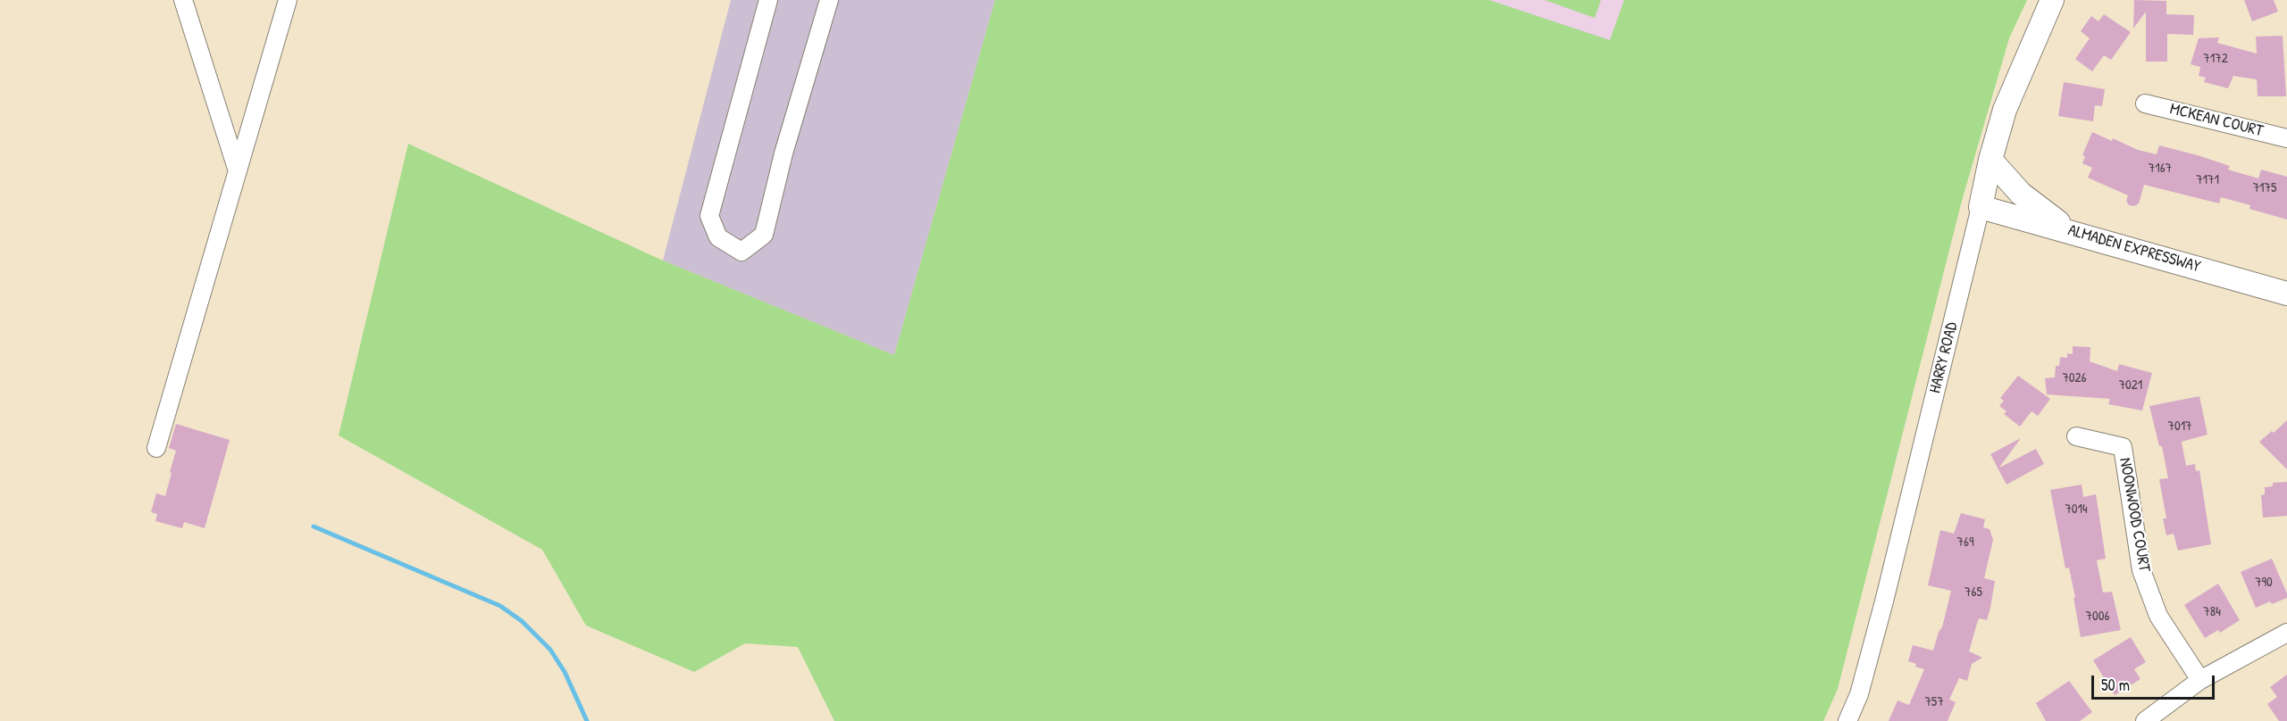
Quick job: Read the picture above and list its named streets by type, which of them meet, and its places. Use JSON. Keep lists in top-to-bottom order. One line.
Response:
{"streets":{"main road":["ALMADEN EXPRESSWAY","HARRY ROAD"],"street":["MCKEAN COURT","NOONWOOD COURT"]},"crossings":[["ALMADEN EXPRESSWAY","HARRY ROAD"]],"house_numbers":["7172","7167","7171","7175","7026","7021","7017","7014","769","790","765","784","7006","757"],"scale_bar":"50 m"}
